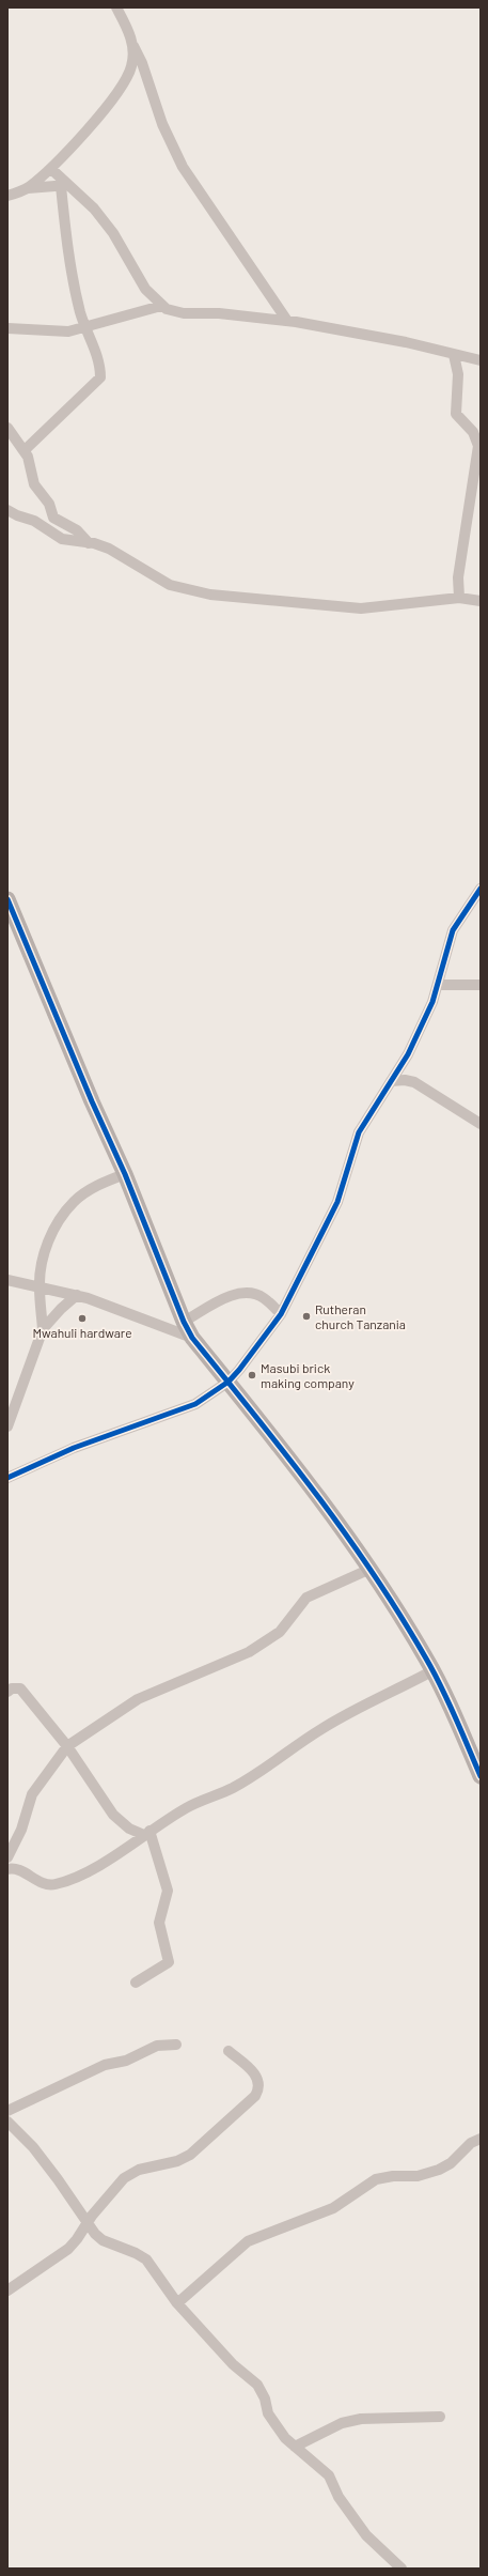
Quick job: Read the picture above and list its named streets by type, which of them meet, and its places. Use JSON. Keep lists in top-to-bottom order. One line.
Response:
{"places":["Rutheran church Tanzania","Mwahuli hardware","Masubi brick making company"]}
